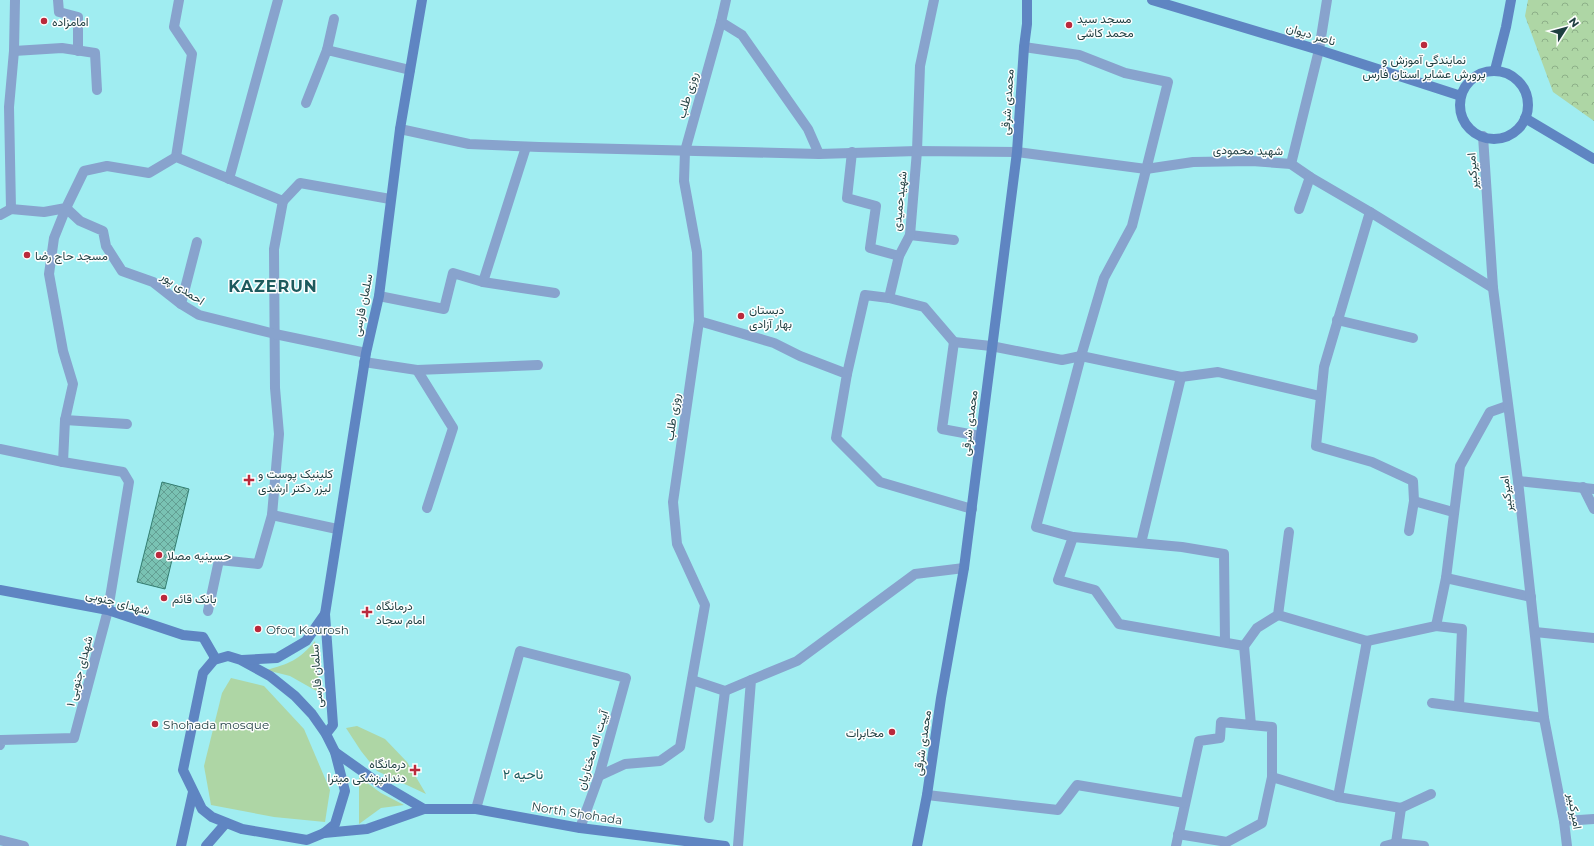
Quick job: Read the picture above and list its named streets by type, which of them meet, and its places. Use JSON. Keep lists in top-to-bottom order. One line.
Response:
{"streets":{"main road":["ناصر دیوان","محمدی شرقی","سلمان فارسی","شهدای جنوبی","North Shohada"],"street":["روزی طلب","شهید محمودی","امیرکبیر","شهیدحمیدی","احمدی پور","۱ شهدای جنوبی","آییت اله مختاریان"]},"crossings":[["ناصر دیوان","امیرکبیر"],["روزی طلب","شهید محمودی"],["روزی طلب","آییت اله مختاریان"],["محمدی شرقی","شهید محمودی"],["شهید محمودی","امیرکبیر"],["شهید محمودی","شهیدحمیدی"],["شهید محمودی","سلمان فارسی"],["احمدی پور","سلمان فارسی"],["شهدای جنوبی","۱ شهدای جنوبی"],["آییت اله مختاریان","North Shohada"]],"districts":["KAZERUN","ناحیه ۲"],"places":{"other":["امامزاده","مسجد سید محمد کاشی","نمایندگی آموزش و پرورش عشایر استان فارس","مسجد حاج رضا","دبستان بهار آزادی","حسینیه مصلا","بانک قائم","Ofoq Kourosh","Shohada mosque","مخابرات"],"health":["کلینیک پوست و لیزر دکتر ارشدی","درمانگاه امام سجاد","درمانگاه دندانپزشکی میترا"]},"north":"top right"}
